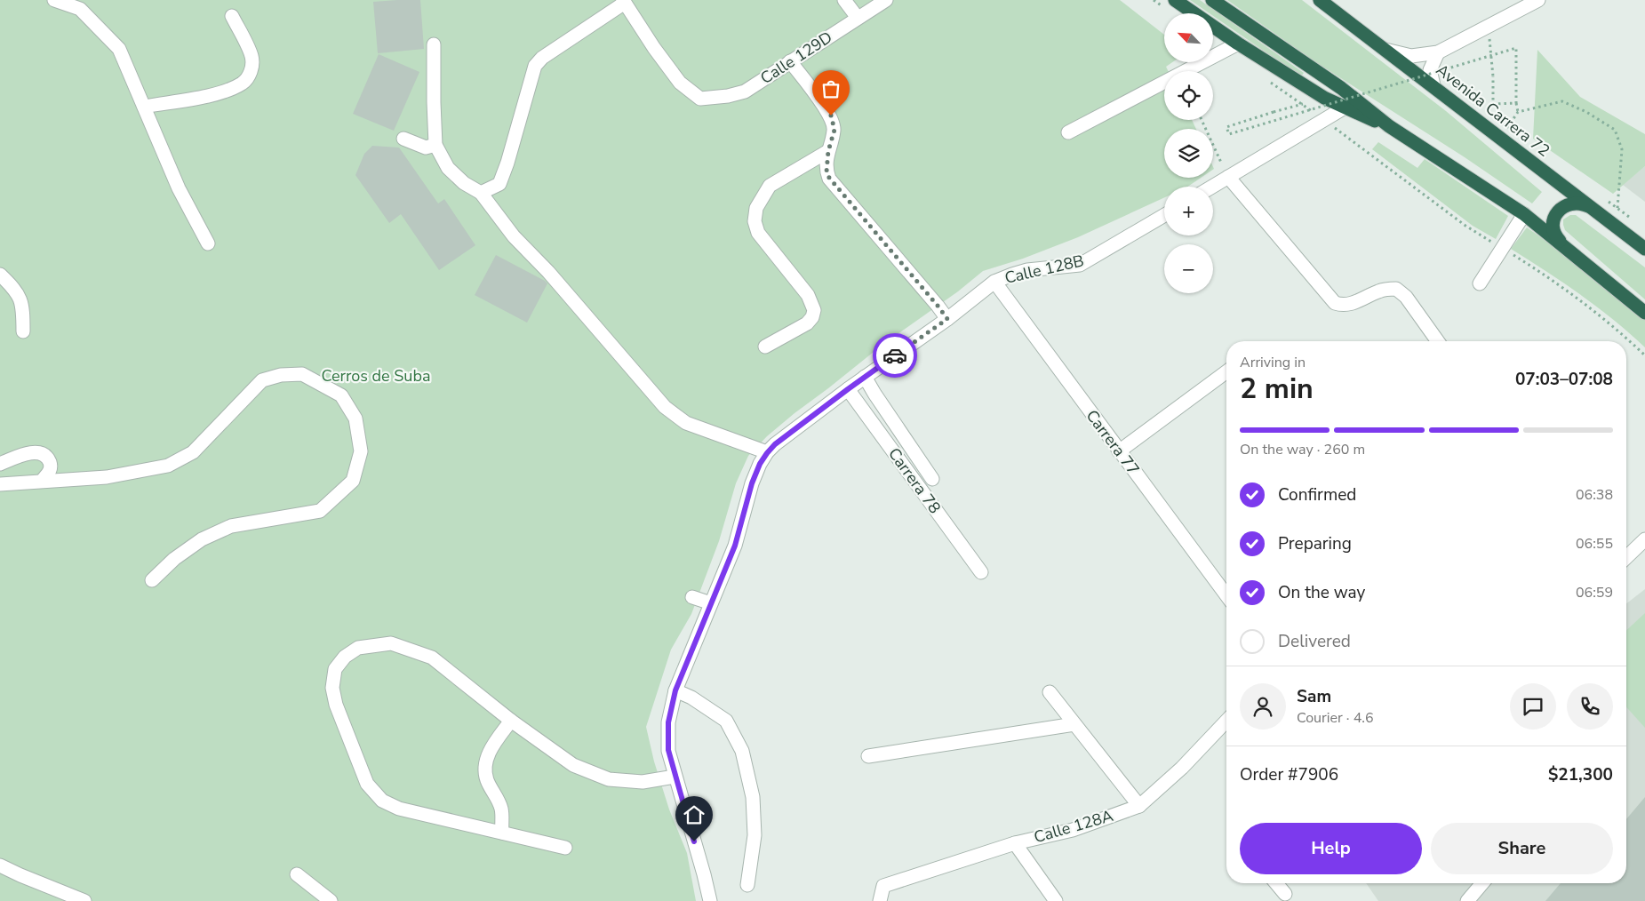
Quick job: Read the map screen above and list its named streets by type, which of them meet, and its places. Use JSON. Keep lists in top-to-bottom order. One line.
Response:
{"streets":{"highway":["Avenida Carrera 72"],"street":["Calle 129D","Calle 128B","Carrera 77","Carrera 78","Calle 128A"]},"crossings":[["Calle 128B","Carrera 77"],["Calle 128B","Carrera 78"]],"parks":["Cerros de Suba"],"north":"top left","page":{"map_buttons":["+","−"],"heading":["2 min","Arriving in","07:03–07:08"],"panel":["Sam","Courier · 4.6","Order #7906","$21,300"],"bar":"On the way · 260 m","list":[["Confirmed","06:38"],["Preparing","06:55"],["On the way","06:59"],"Delivered"],"buttons":["Help","Share"]}}
